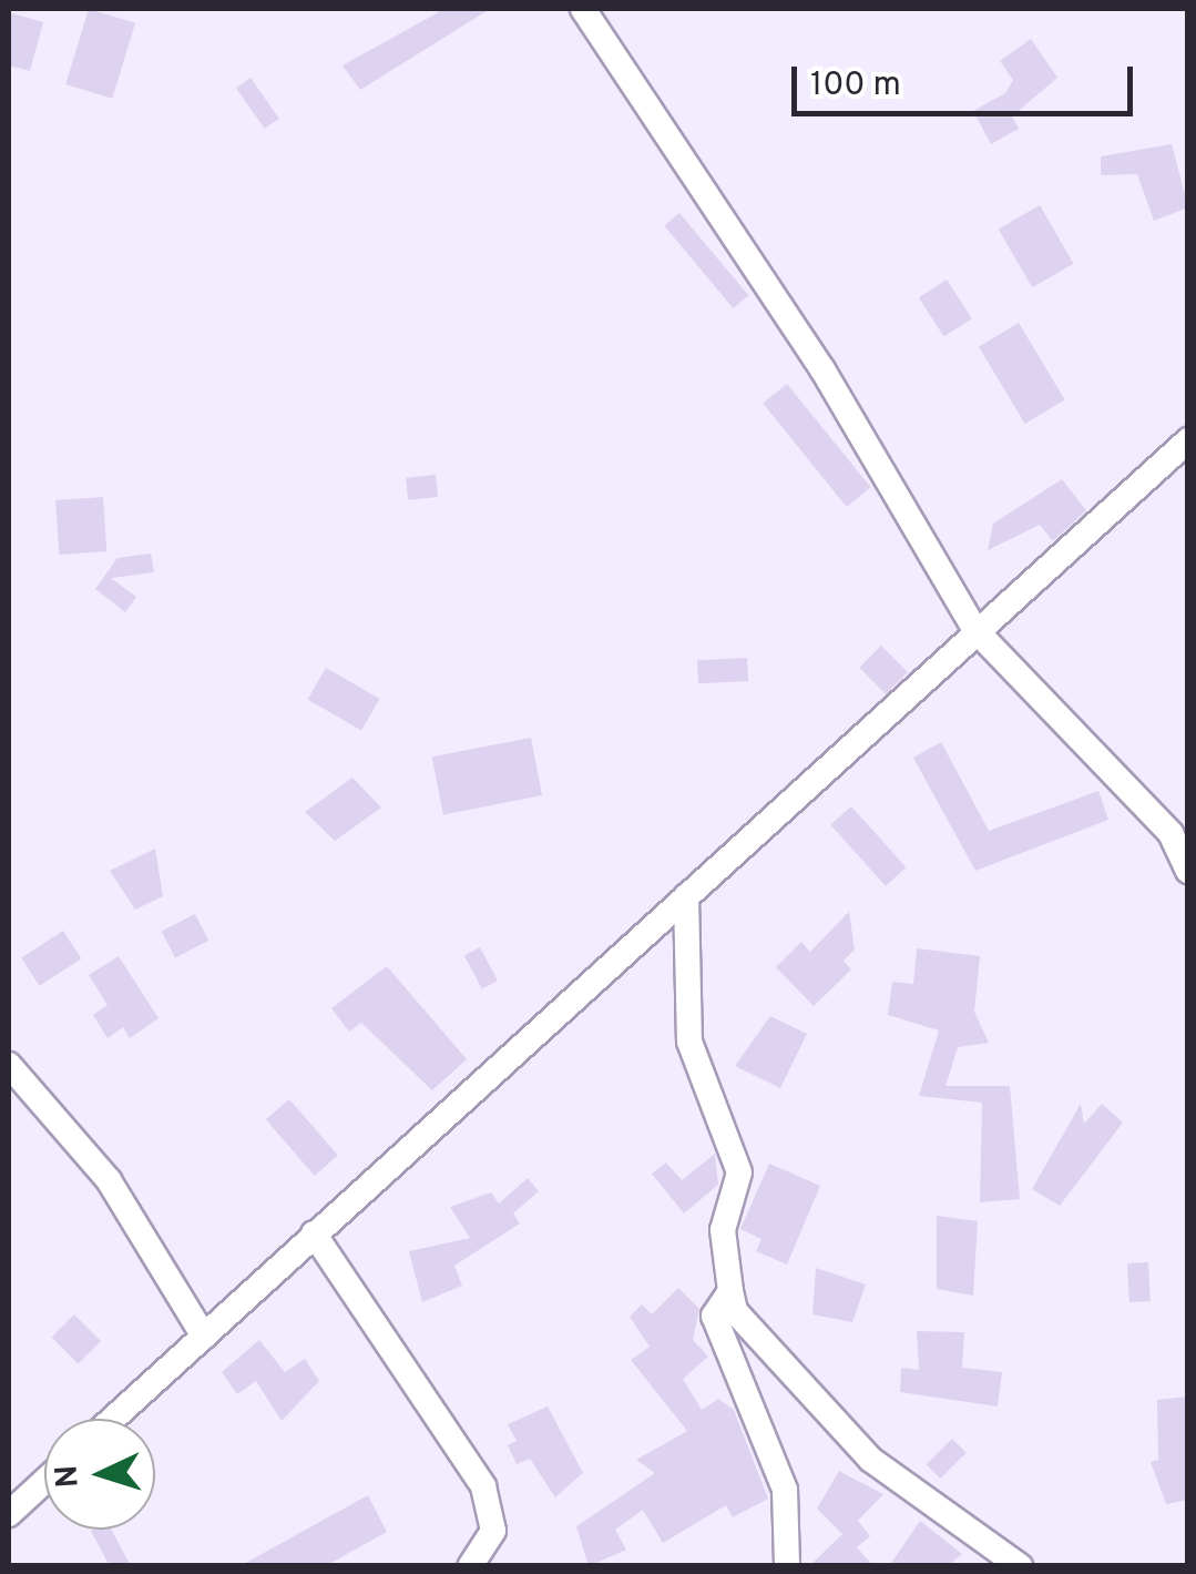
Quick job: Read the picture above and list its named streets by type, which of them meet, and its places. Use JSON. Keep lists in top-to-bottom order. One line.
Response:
{"scale_bar":"100 m","north":"left"}
